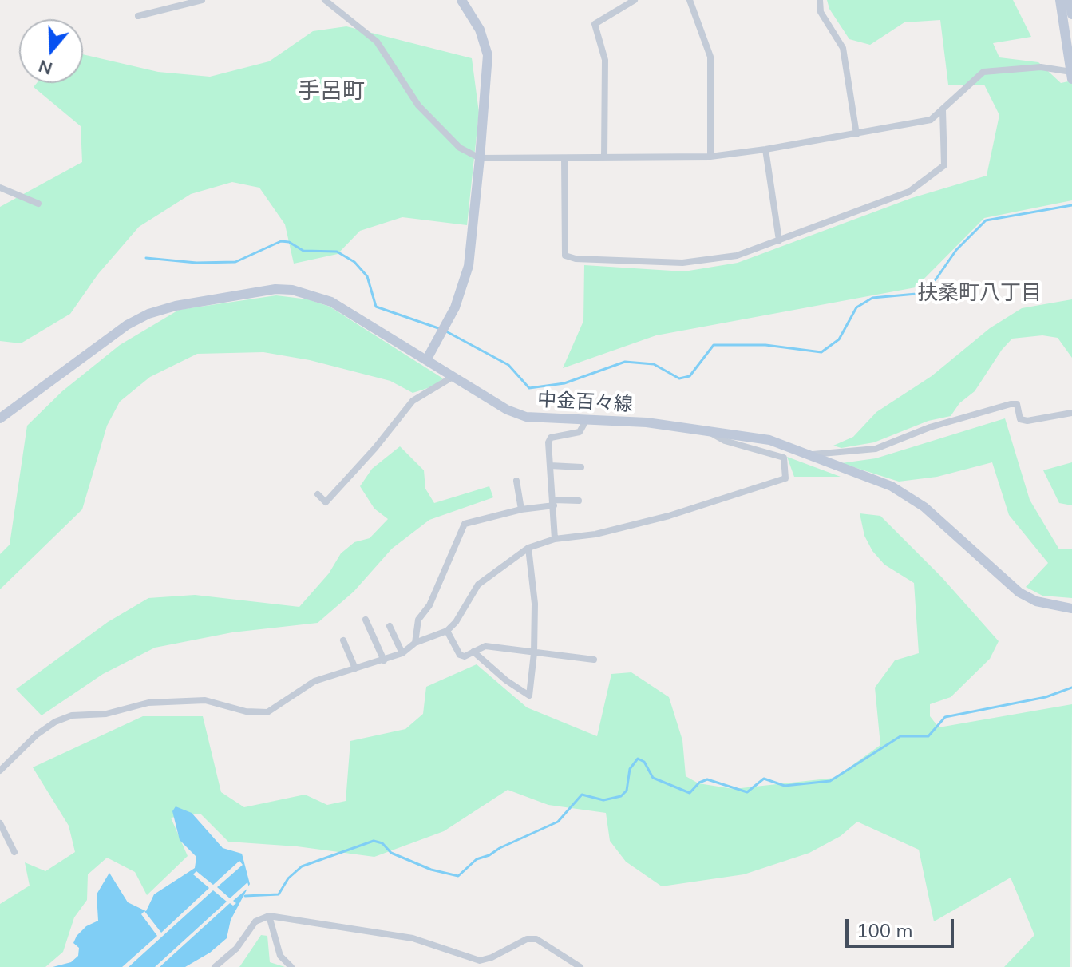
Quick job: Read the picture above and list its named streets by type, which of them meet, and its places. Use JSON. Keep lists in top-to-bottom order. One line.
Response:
{"streets":{"main road":["中金百々線"]},"districts":["手呂町","扶桑町八丁目"],"scale_bar":"100 m","north":"bottom"}
